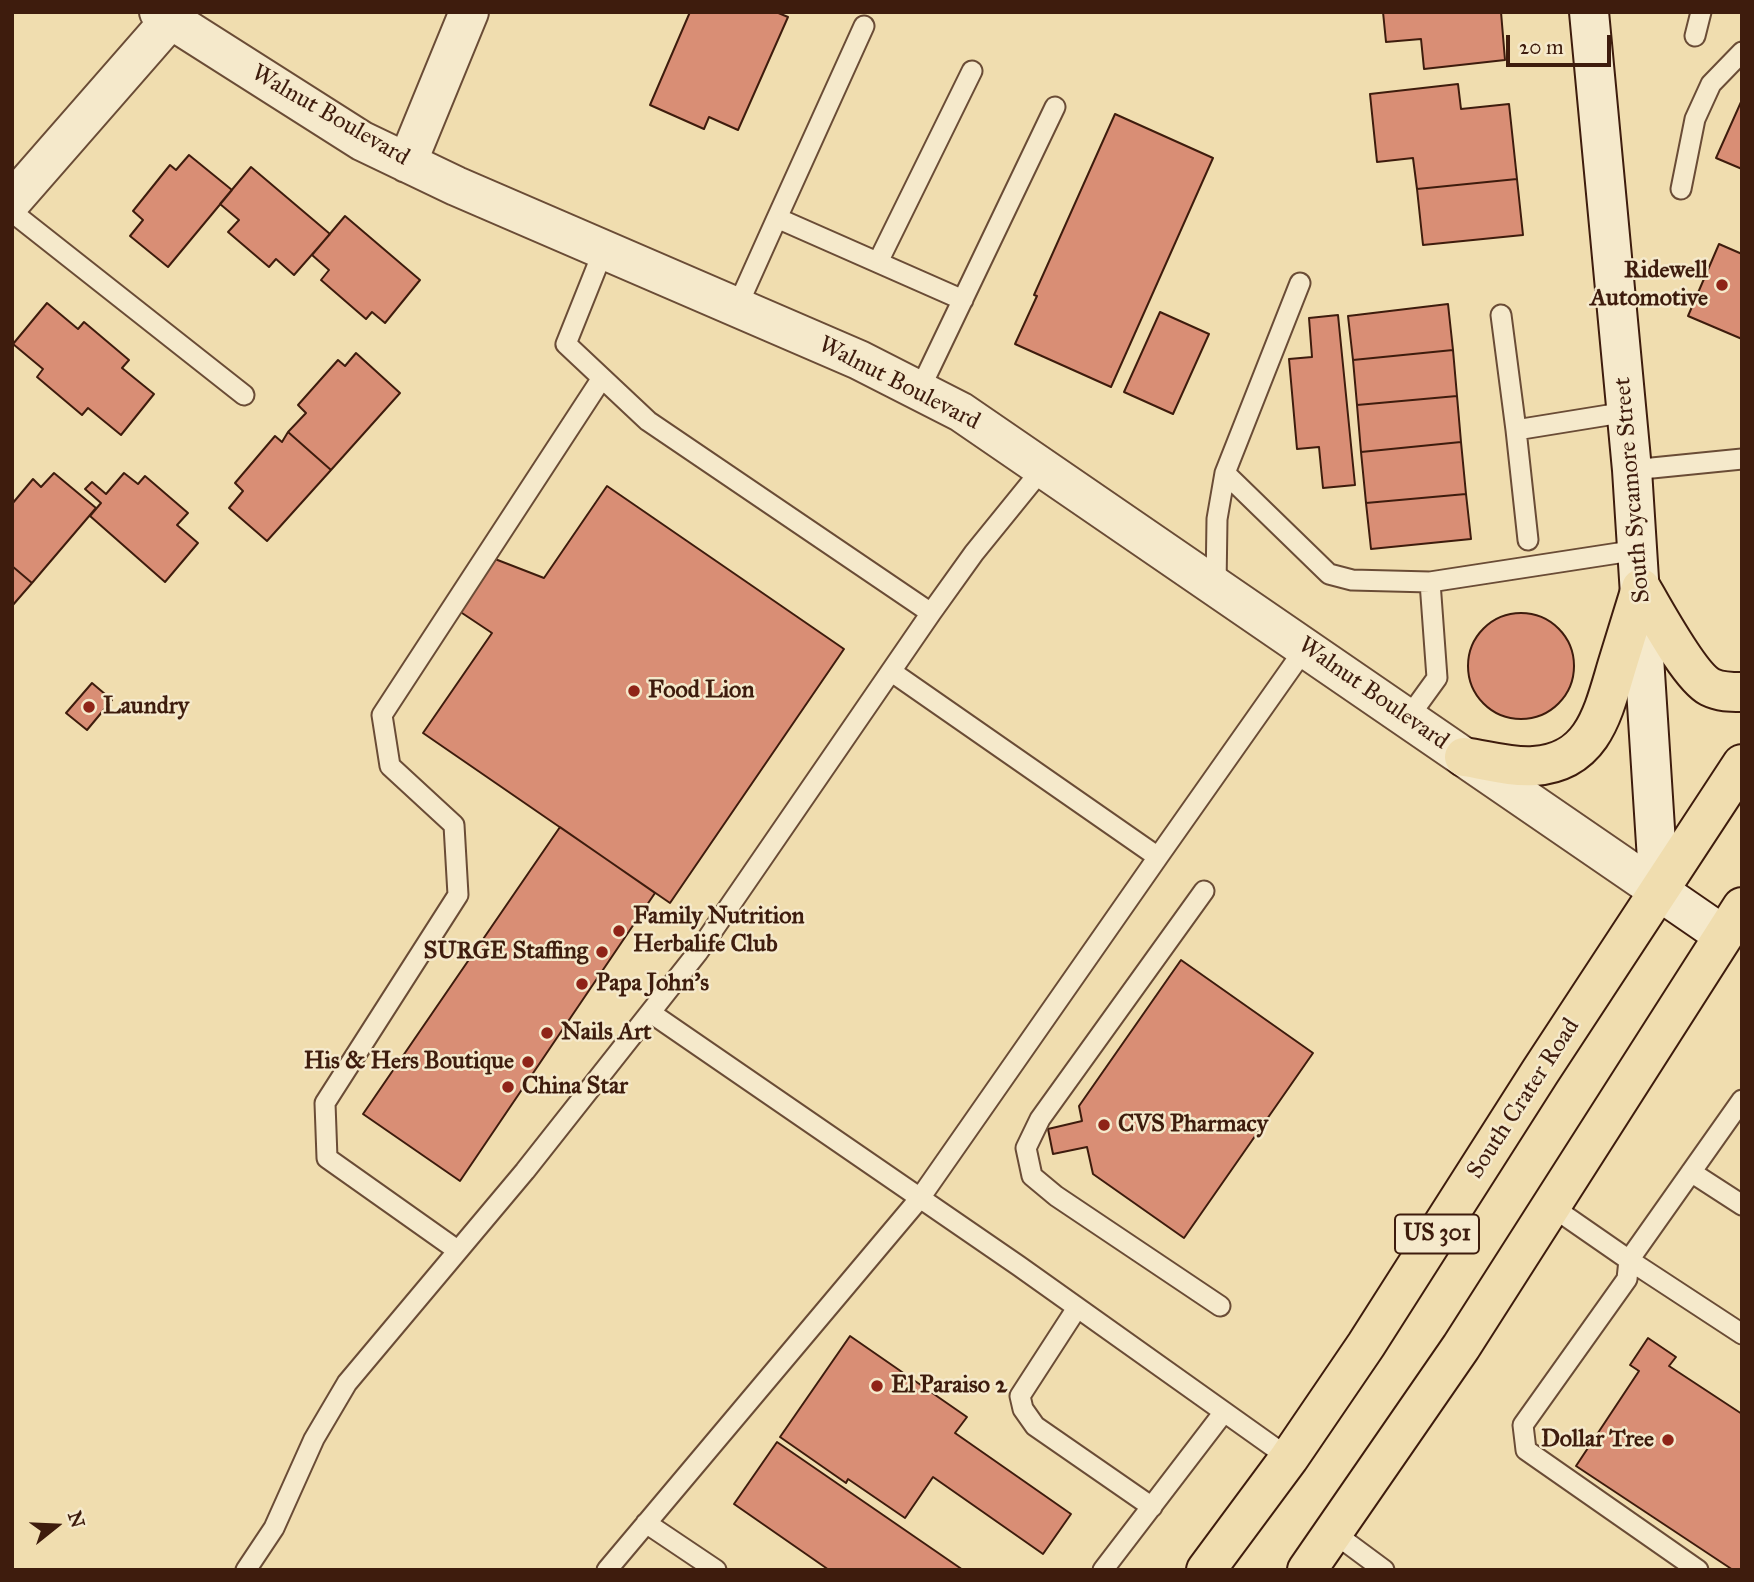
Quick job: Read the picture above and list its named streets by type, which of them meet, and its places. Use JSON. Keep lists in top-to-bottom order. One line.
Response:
{"streets":{"main road":["South Crater Road","US 301"],"street":["Walnut Boulevard","South Sycamore Street"]},"crossings":[["Walnut Boulevard","South Sycamore Street"],["Walnut Boulevard","South Crater Road"],["South Sycamore Street","South Crater Road"]],"places":["Ridewell Automotive","Food Lion","Laundry","Family Nutrition Herbalife Club","SURGE Staffing","Papa John's","Nails Art","His & Hers Boutique","China Star","CVS Pharmacy","El Paraiso 2","Dollar Tree"],"scale_bar":"20 m","north":"right"}
